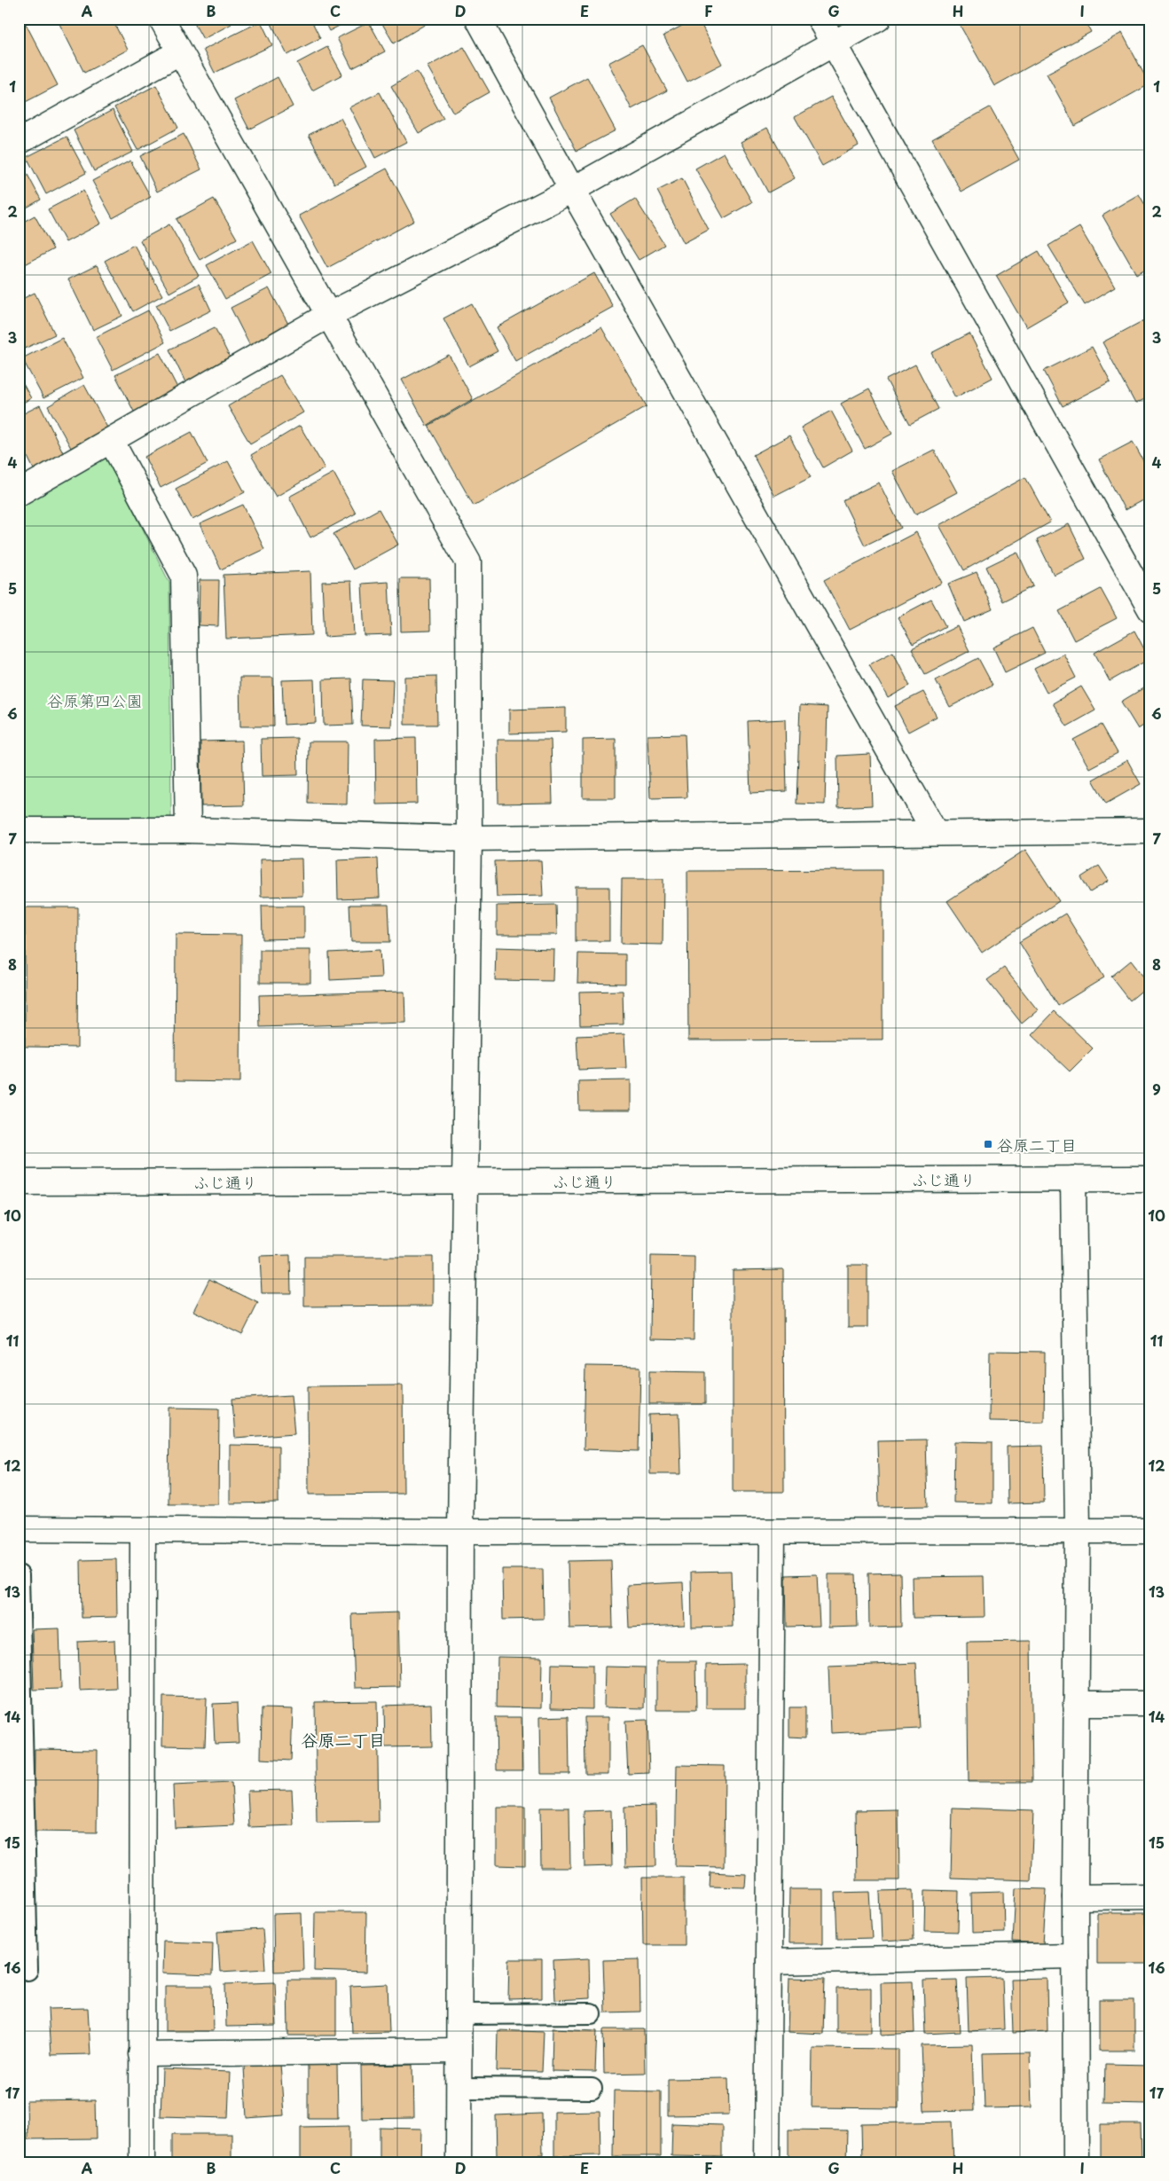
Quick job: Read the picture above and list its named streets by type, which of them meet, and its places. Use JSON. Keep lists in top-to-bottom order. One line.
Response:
{"streets":{"street":["ふじ通り"]},"districts":["谷原二丁目"],"parks":["谷原第四公園"],"places":{"transit":["谷原二丁目"]},"grid":{"columns":["A","B","C","D","E","F","G","H","I"],"rows":["1","2","3","4","5","6","7","8","9","10","11","12","13","14","15","16","17"]}}
